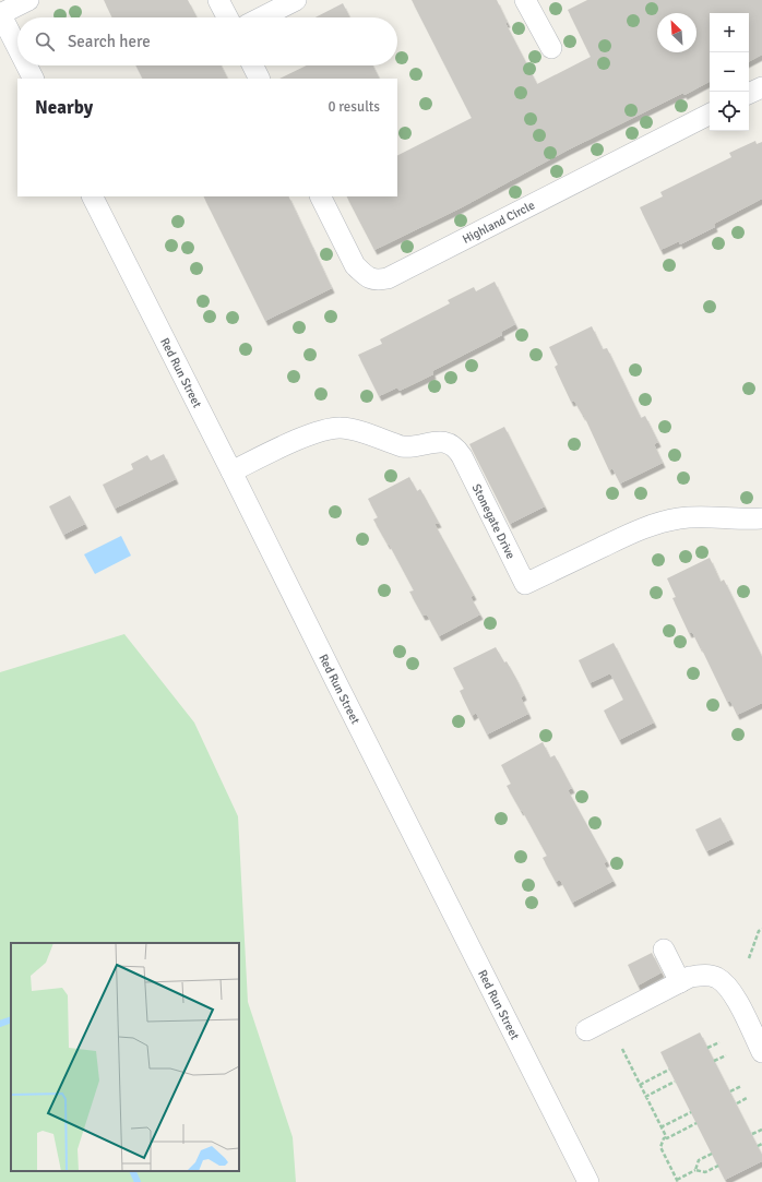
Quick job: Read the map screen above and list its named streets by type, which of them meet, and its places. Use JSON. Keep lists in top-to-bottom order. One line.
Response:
{"streets":{"street":["Highland Circle","Red Run Street","Stonegate Drive"]},"crossings":[["Red Run Street","Stonegate Drive"]],"north":"top left","page":{"map_buttons":["+","−"],"search":"Search here","heading":["Nearby","0 results"]}}
